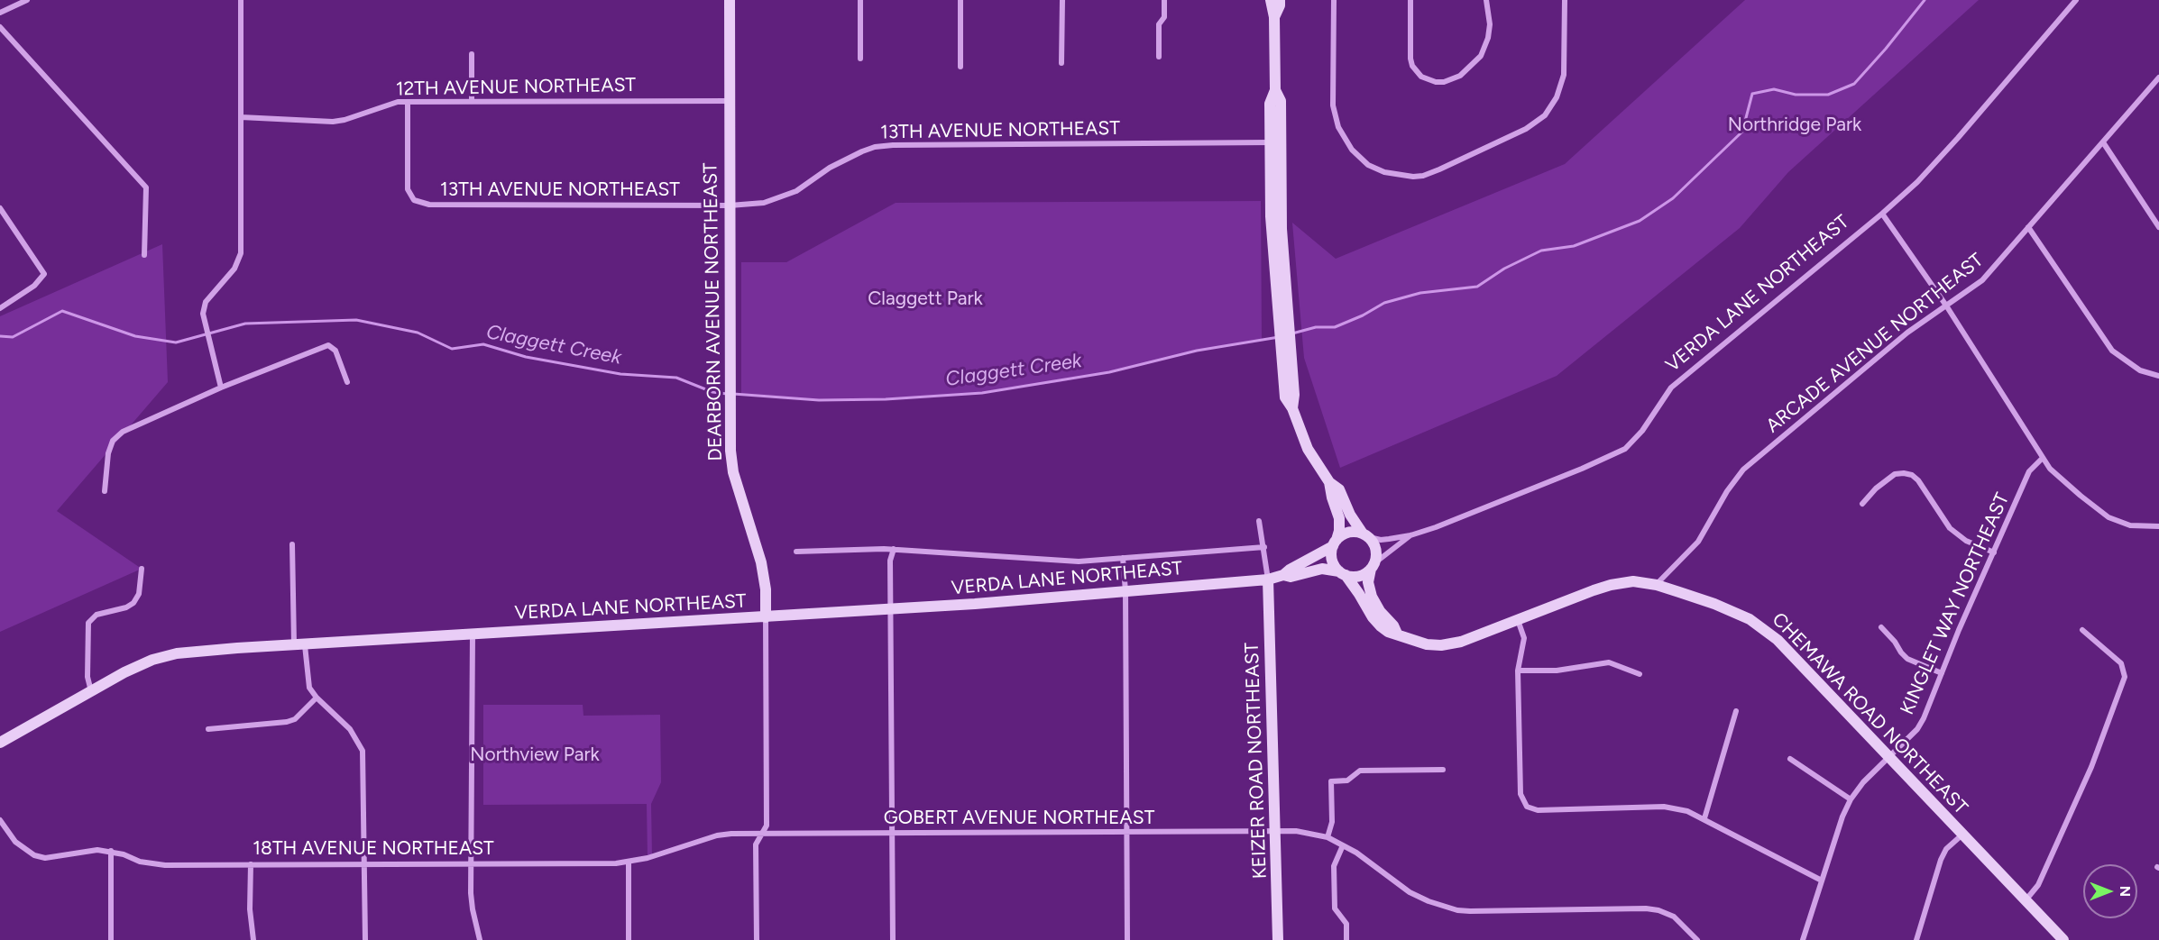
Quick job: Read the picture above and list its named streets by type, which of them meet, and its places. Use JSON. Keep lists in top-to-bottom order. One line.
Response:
{"streets":{"street":["12TH AVENUE NORTHEAST","13TH AVENUE NORTHEAST","VERDA LANE NORTHEAST","DEARBORN AVENUE NORTHEAST","ARCADE AVENUE NORTHEAST","KINGLET WAY NORTHEAST","CHEMAWA ROAD NORTHEAST","KEIZER ROAD NORTHEAST","GOBERT AVENUE NORTHEAST","18TH AVENUE NORTHEAST"]},"crossings":[["12TH AVENUE NORTHEAST","13TH AVENUE NORTHEAST"],["12TH AVENUE NORTHEAST","DEARBORN AVENUE NORTHEAST"],["13TH AVENUE NORTHEAST","DEARBORN AVENUE NORTHEAST"],["VERDA LANE NORTHEAST","DEARBORN AVENUE NORTHEAST"],["VERDA LANE NORTHEAST","CHEMAWA ROAD NORTHEAST"],["VERDA LANE NORTHEAST","KEIZER ROAD NORTHEAST"],["DEARBORN AVENUE NORTHEAST","GOBERT AVENUE NORTHEAST"],["DEARBORN AVENUE NORTHEAST","18TH AVENUE NORTHEAST"],["ARCADE AVENUE NORTHEAST","CHEMAWA ROAD NORTHEAST"],["KINGLET WAY NORTHEAST","CHEMAWA ROAD NORTHEAST"],["KEIZER ROAD NORTHEAST","GOBERT AVENUE NORTHEAST"],["GOBERT AVENUE NORTHEAST","18TH AVENUE NORTHEAST"]],"water":["Claggett Creek"],"parks":["Northridge Park","Claggett Park","Northview Park"],"north":"right"}
